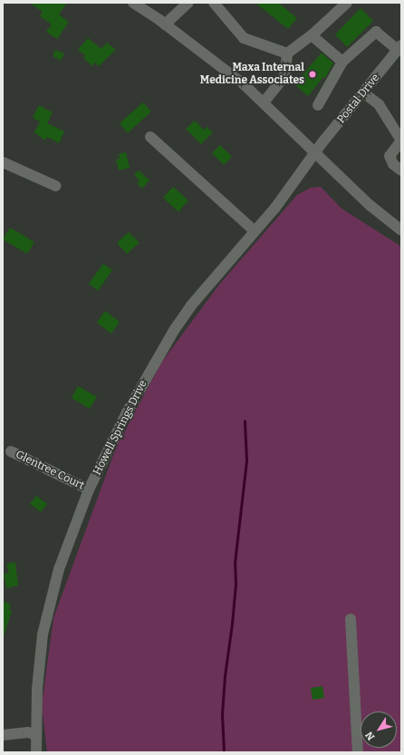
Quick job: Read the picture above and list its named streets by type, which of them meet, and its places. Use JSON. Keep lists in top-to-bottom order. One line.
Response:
{"streets":{"street":["Postal Drive","Howell Springs Drive","Glentree Court"]},"crossings":[["Postal Drive","Howell Springs Drive"],["Howell Springs Drive","Glentree Court"]],"places":["Maxa Internal Medicine Associates"],"north":"bottom left"}
